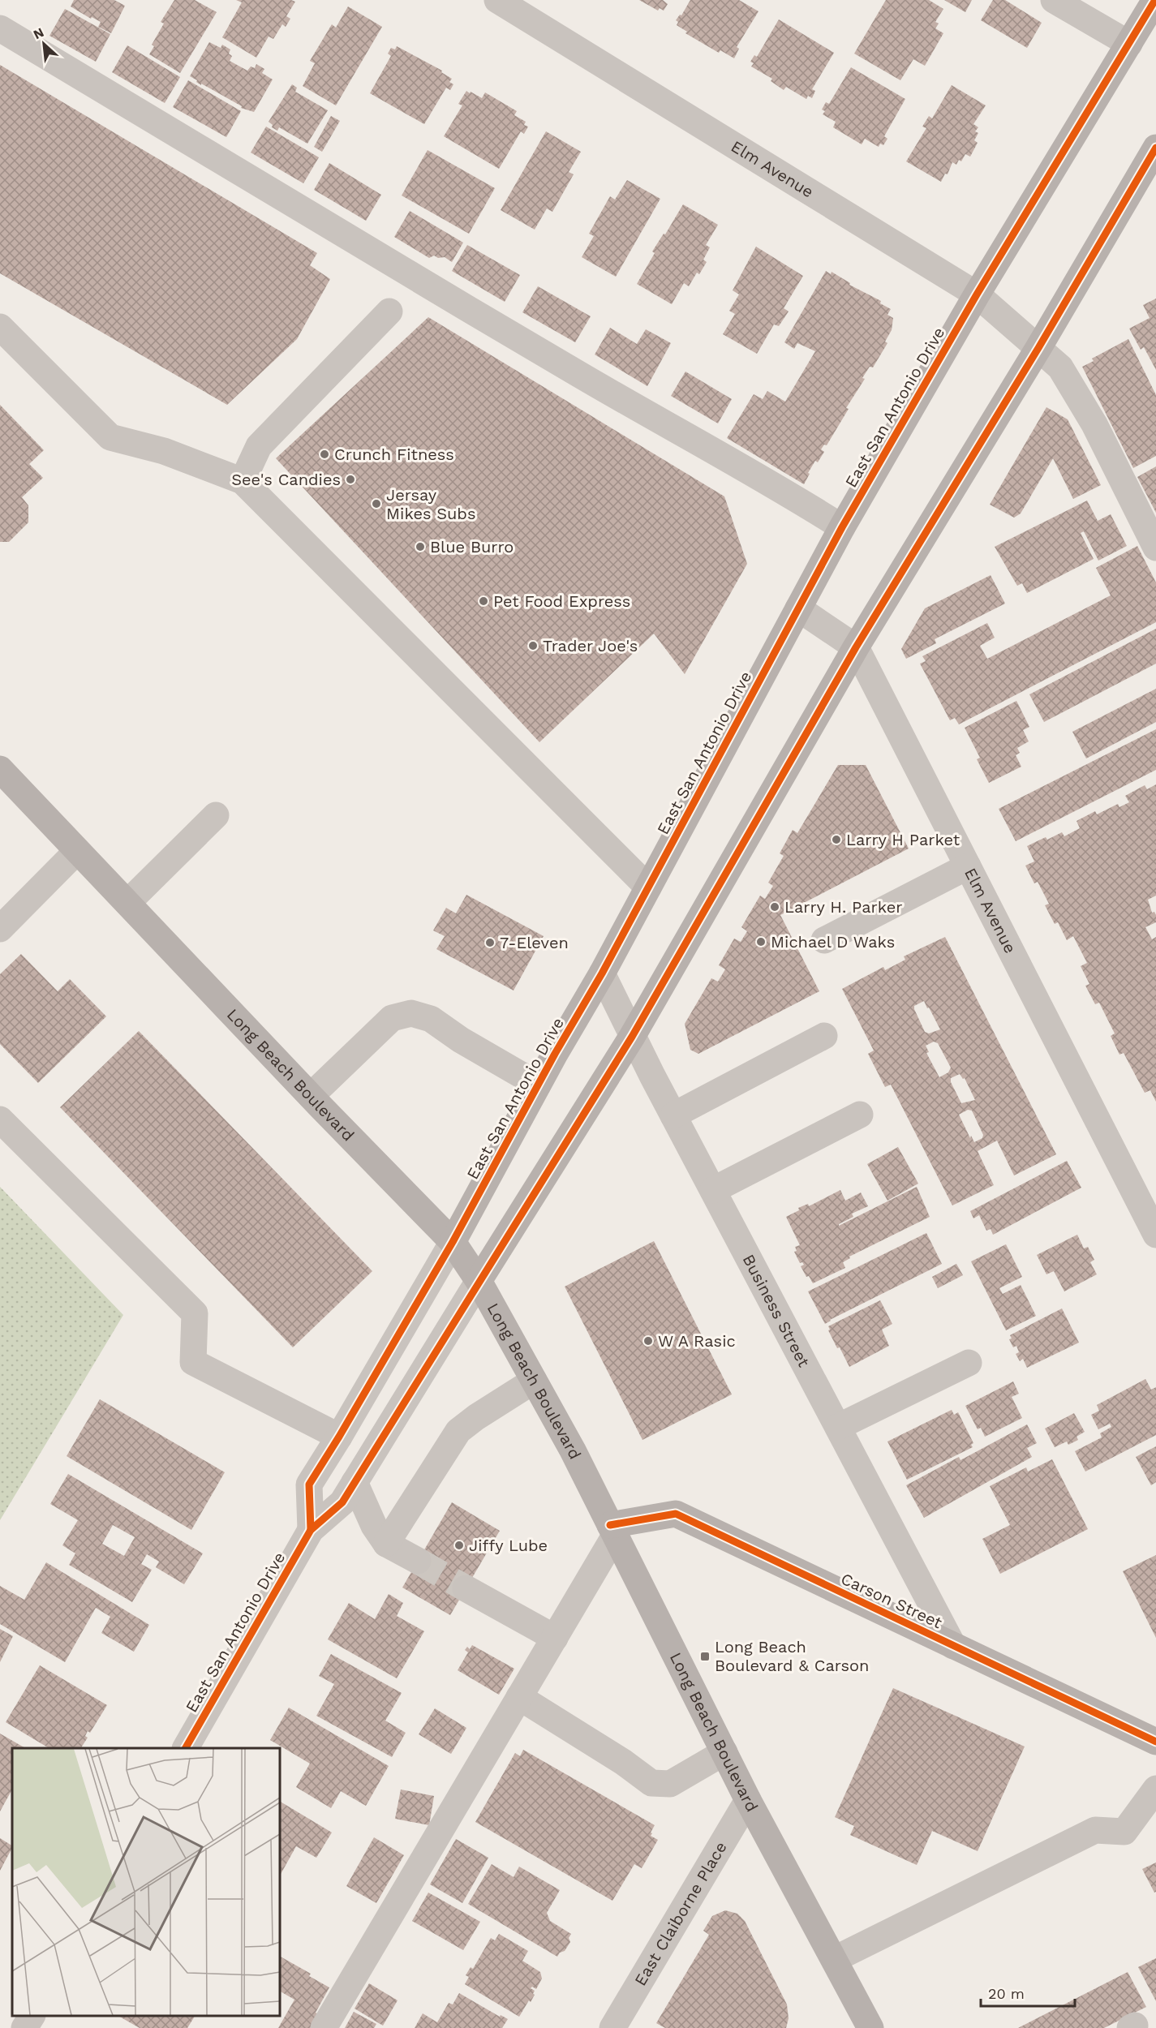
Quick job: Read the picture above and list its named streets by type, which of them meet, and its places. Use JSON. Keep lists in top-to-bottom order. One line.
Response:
{"streets":{"main road":["East San Antonio Drive","Long Beach Boulevard","Carson Street"],"street":["Elm Avenue","Business Street","East Claiborne Place"]},"crossings":[["Elm Avenue","East San Antonio Drive"],["East San Antonio Drive","Long Beach Boulevard"],["East San Antonio Drive","Business Street"],["Long Beach Boulevard","Carson Street"],["Long Beach Boulevard","East Claiborne Place"],["Business Street","Carson Street"]],"places":{"other":["Crunch Fitness","See's Candies","Jersay Mikes Subs","Blue Burro","Pet Food Express","Trader Joe's","Larry H Parket","Larry H. Parker","Michael D Waks","7-Eleven","W A Rasic","Jiffy Lube"],"transit":["Long Beach Boulevard & Carson"]},"scale_bar":"20 m","north":"top left"}
